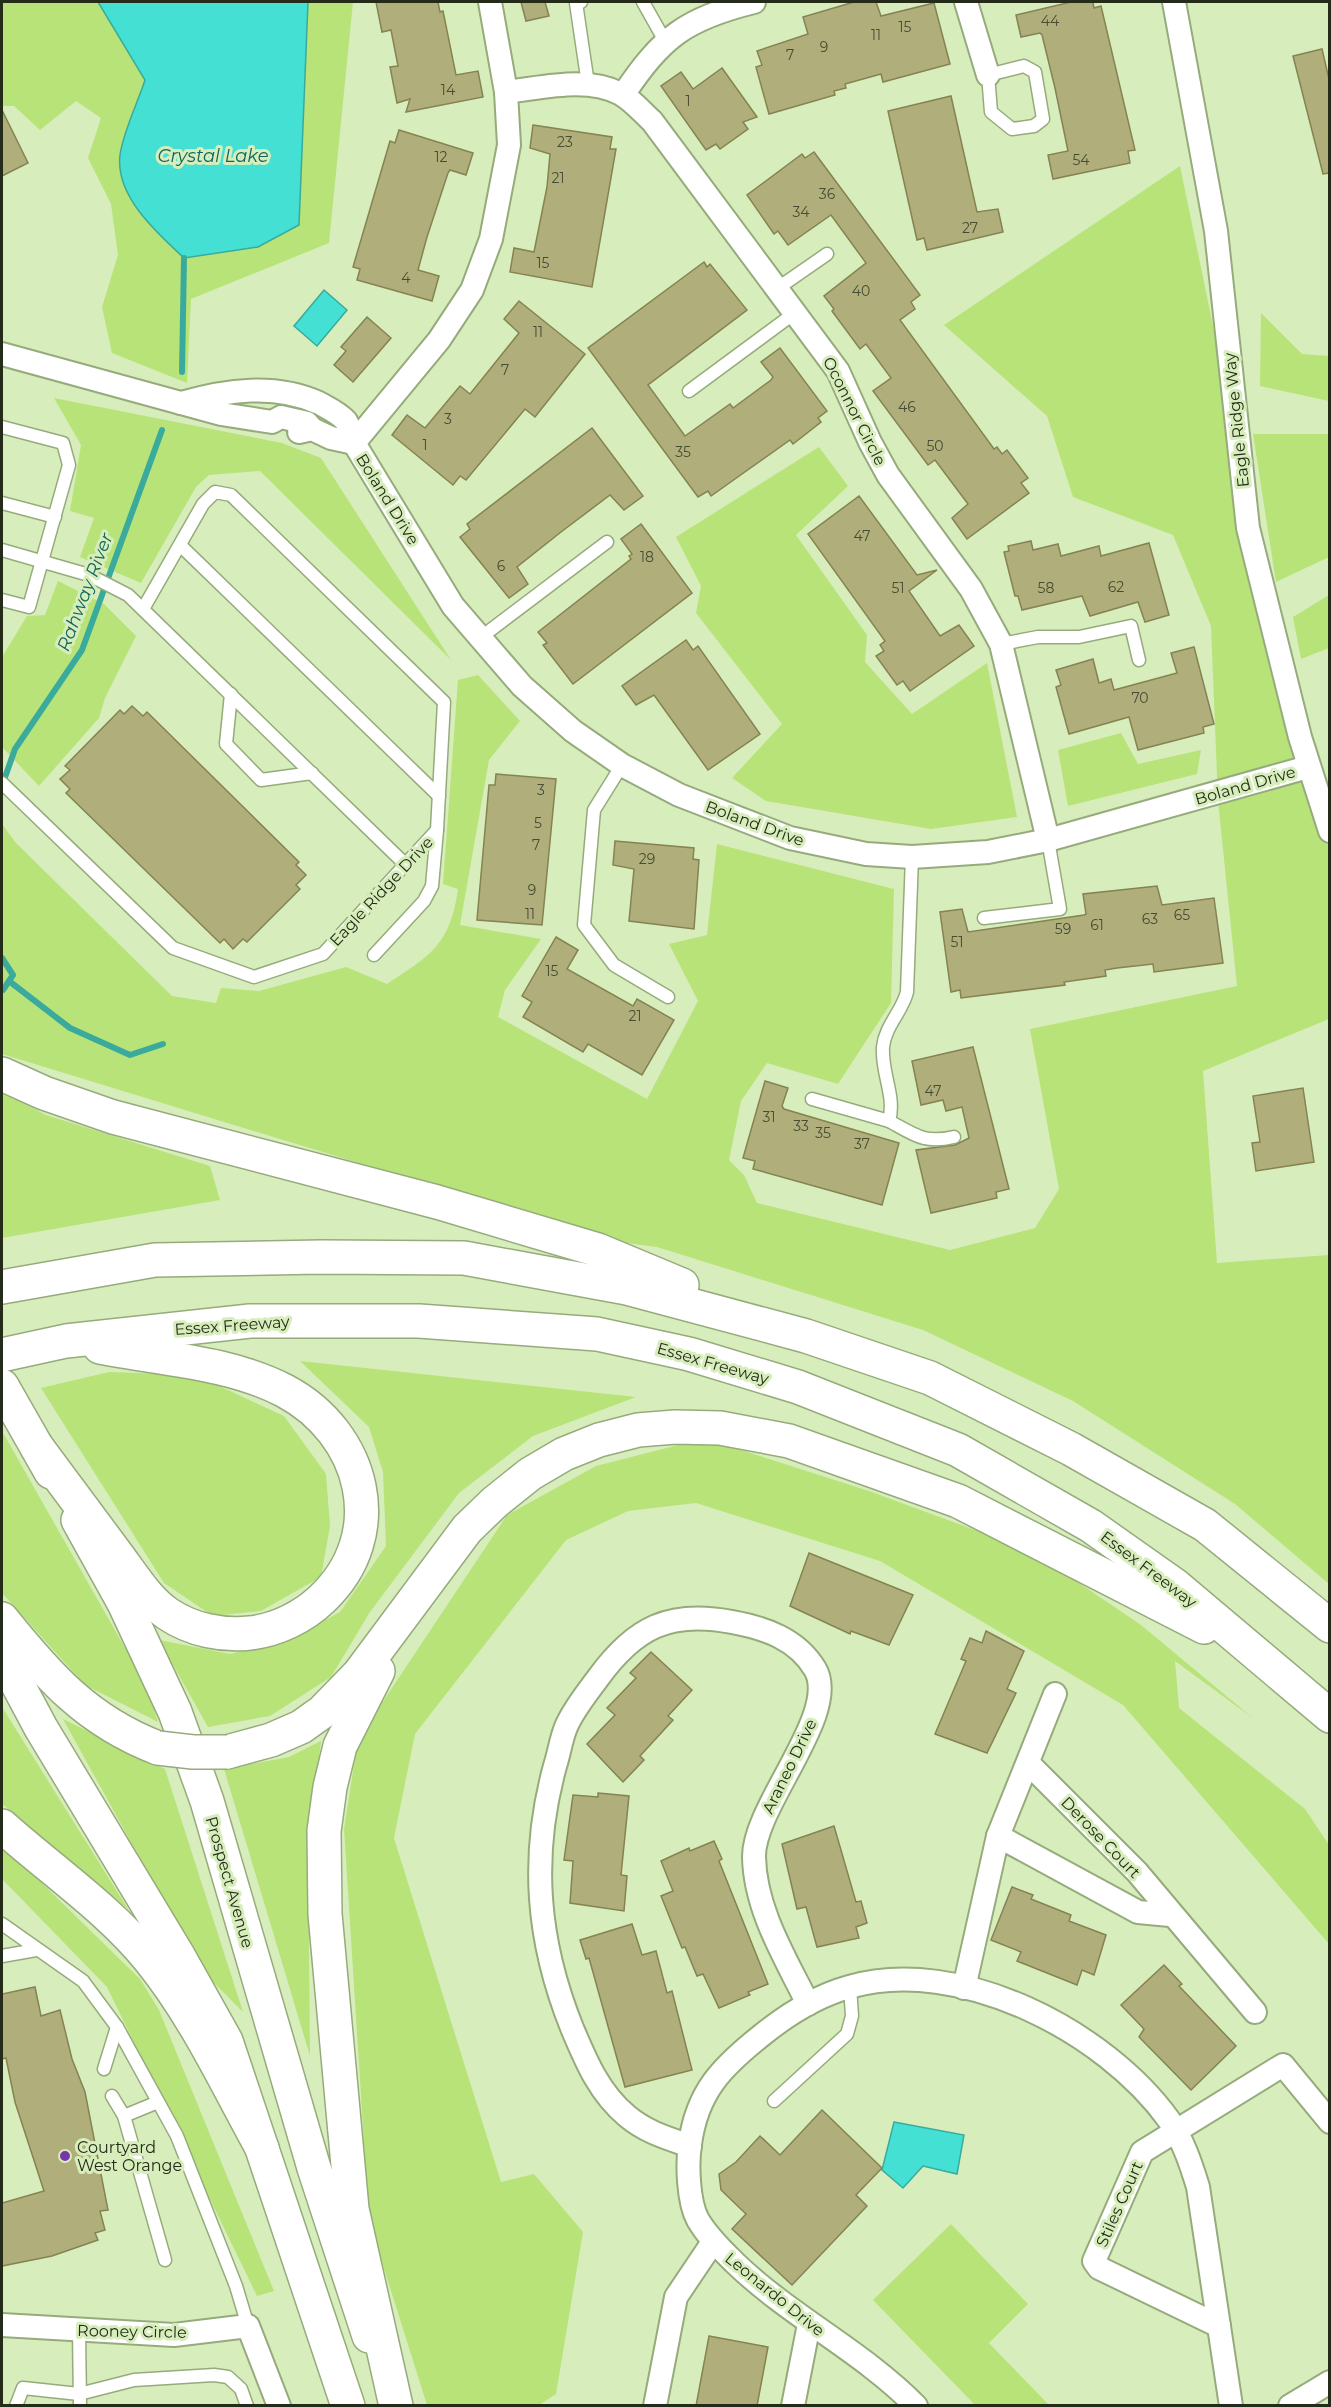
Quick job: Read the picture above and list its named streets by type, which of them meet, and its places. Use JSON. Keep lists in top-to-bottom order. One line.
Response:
{"streets":{"main road":["Essex Freeway","Prospect Avenue"],"street":["Oconnor Circle","Eagle Ridge Way","Boland Drive","Araneo Drive","Derose Court","Stiles Court","Leonardo Drive","Rooney Circle"],"lane":["Eagle Ridge Drive"]},"crossings":[["Oconnor Circle","Boland Drive"],["Eagle Ridge Way","Boland Drive"],["Araneo Drive","Leonardo Drive"],["Stiles Court","Leonardo Drive"]],"water":["Crystal Lake","Rahway River"],"places":["Courtyard West Orange"],"house_numbers":["44","15","11","9","7","14","1","23","12","54","21","36","34","27","15","4","40","11","7","46","3","1","50","35","47","18","6","62","51","58","70","3","5","7","29","9","11","65","63","61","59","51","15","21","47","31","33","35","37"]}
